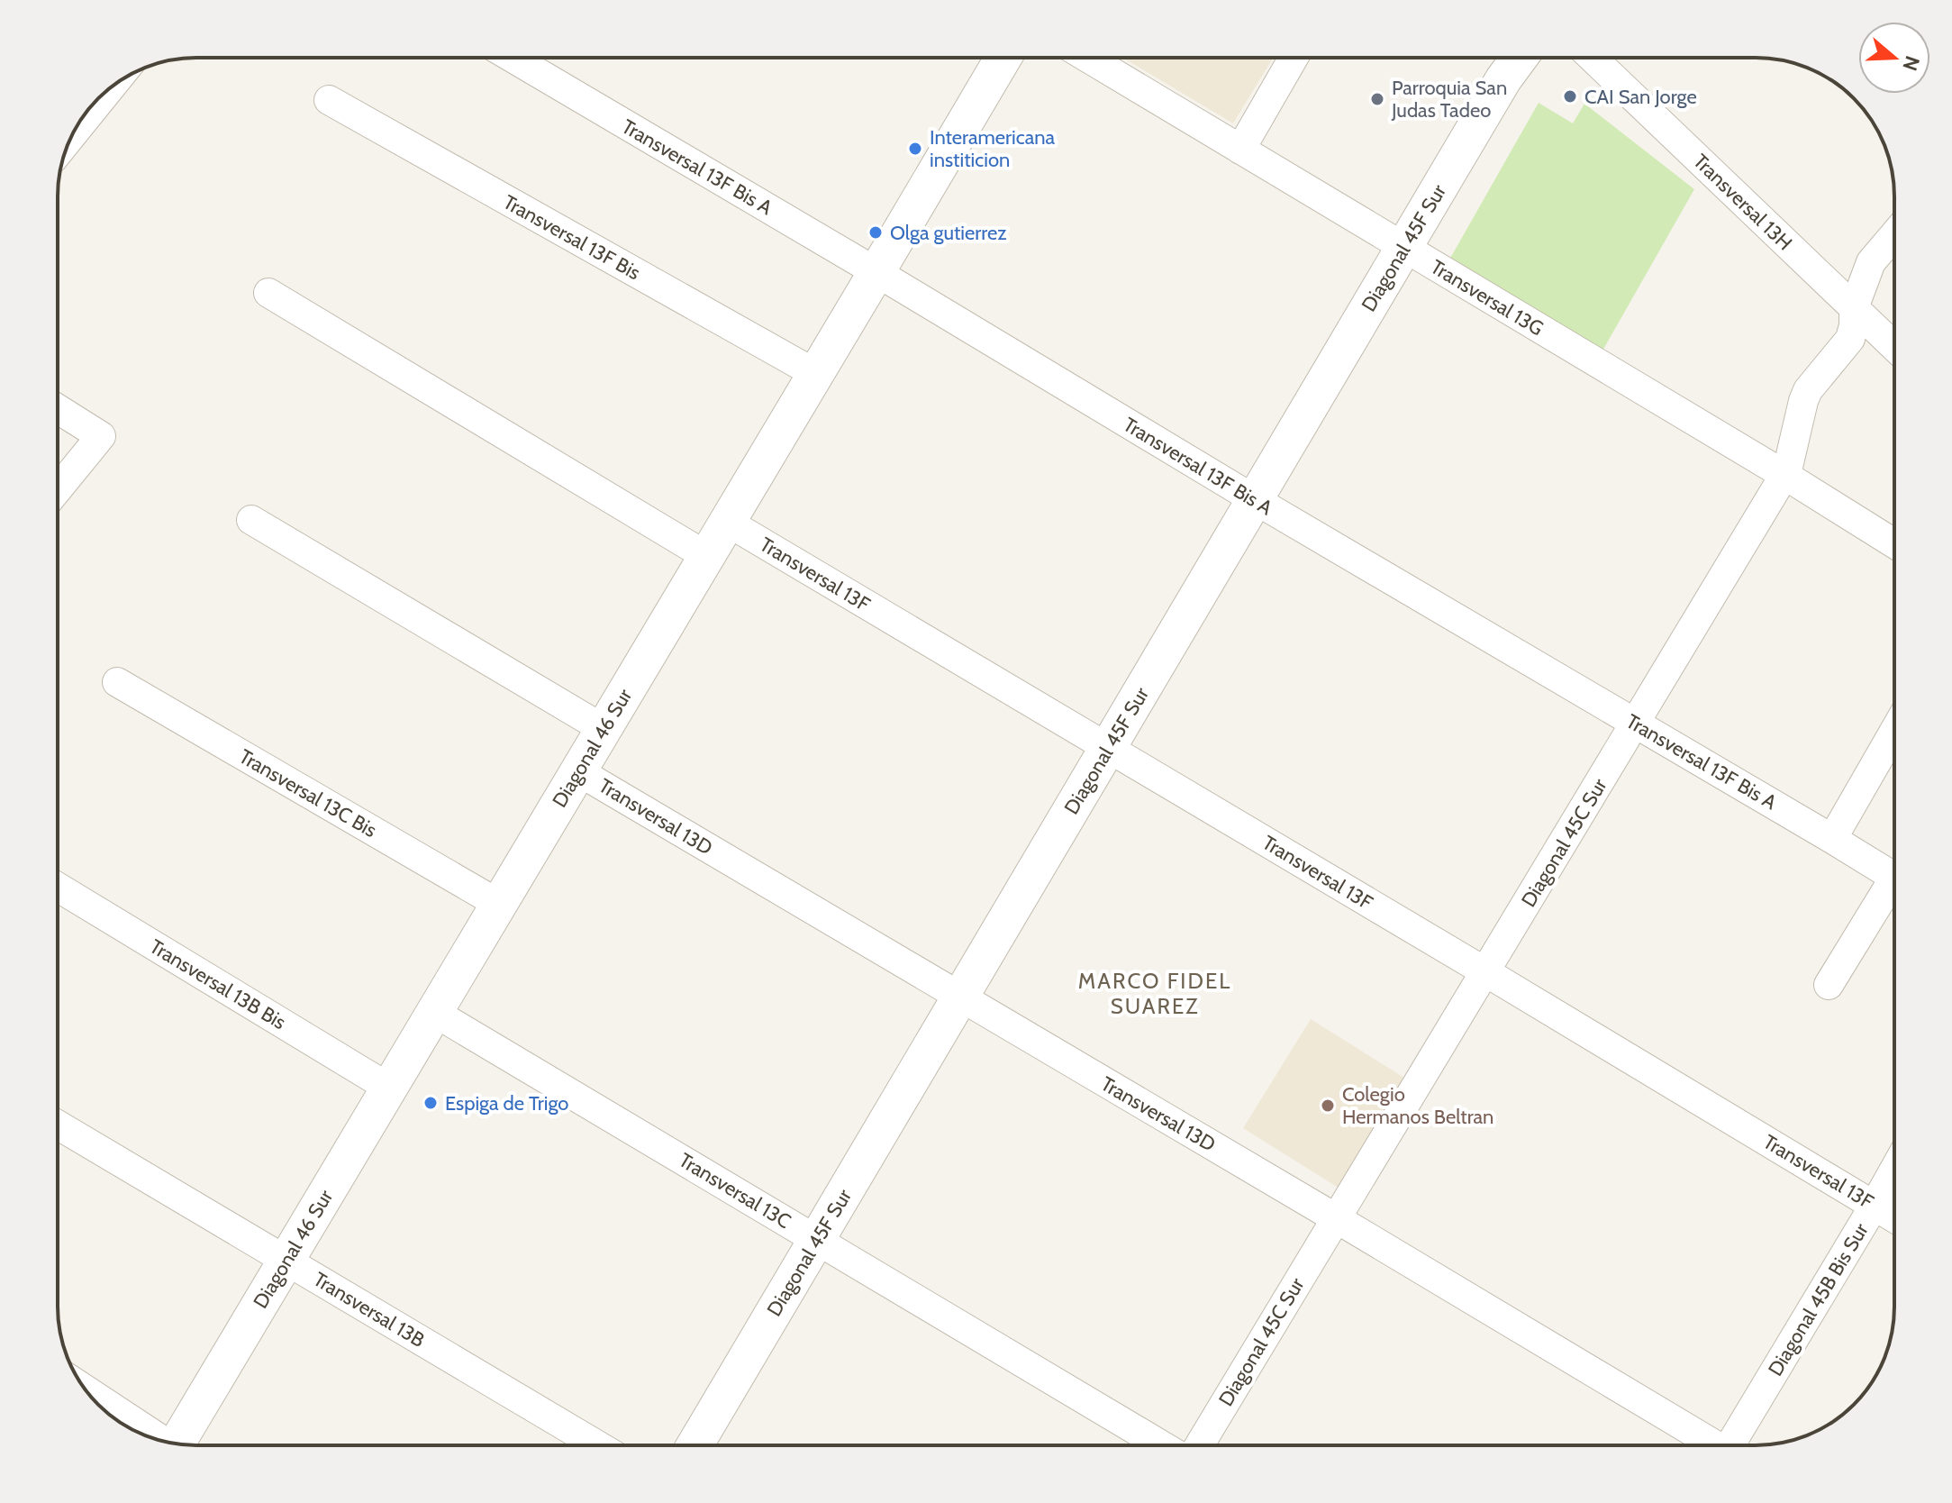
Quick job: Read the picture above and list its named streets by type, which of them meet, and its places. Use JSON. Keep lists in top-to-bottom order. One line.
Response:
{"streets":{"street":["Transversal 13F Bis A","Transversal 13H","Transversal 13F Bis","Diagonal 45F Sur","Transversal 13G","Transversal 13F","Diagonal 46 Sur","Transversal 13C Bis","Transversal 13D","Diagonal 45C Sur","Transversal 13B Bis","Transversal 13C","Diagonal 45B Bis Sur","Transversal 13B"]},"crossings":[["Transversal 13F Bis A","Diagonal 45F Sur"],["Transversal 13F Bis A","Diagonal 46 Sur"],["Transversal 13F Bis A","Diagonal 45C Sur"],["Transversal 13H","Diagonal 45C Sur"],["Transversal 13F Bis","Diagonal 46 Sur"],["Diagonal 45F Sur","Transversal 13G"],["Diagonal 45F Sur","Transversal 13F"],["Diagonal 45F Sur","Transversal 13D"],["Diagonal 45F Sur","Transversal 13C"],["Transversal 13G","Diagonal 45C Sur"],["Transversal 13F","Diagonal 46 Sur"],["Transversal 13F","Diagonal 45C Sur"],["Transversal 13F","Diagonal 45B Bis Sur"],["Diagonal 46 Sur","Transversal 13C Bis"],["Diagonal 46 Sur","Transversal 13D"],["Diagonal 46 Sur","Transversal 13B Bis"],["Diagonal 46 Sur","Transversal 13C"],["Diagonal 46 Sur","Transversal 13B"],["Transversal 13D","Diagonal 45C Sur"]],"districts":["MARCO FIDEL SUAREZ"],"places":["CAI San Jorge","Parroquia San Judas Tadeo","Interamericana institicion","Olga gutierrez","Espiga de Trigo","Colegio Hermanos Beltran"],"north":"right"}
